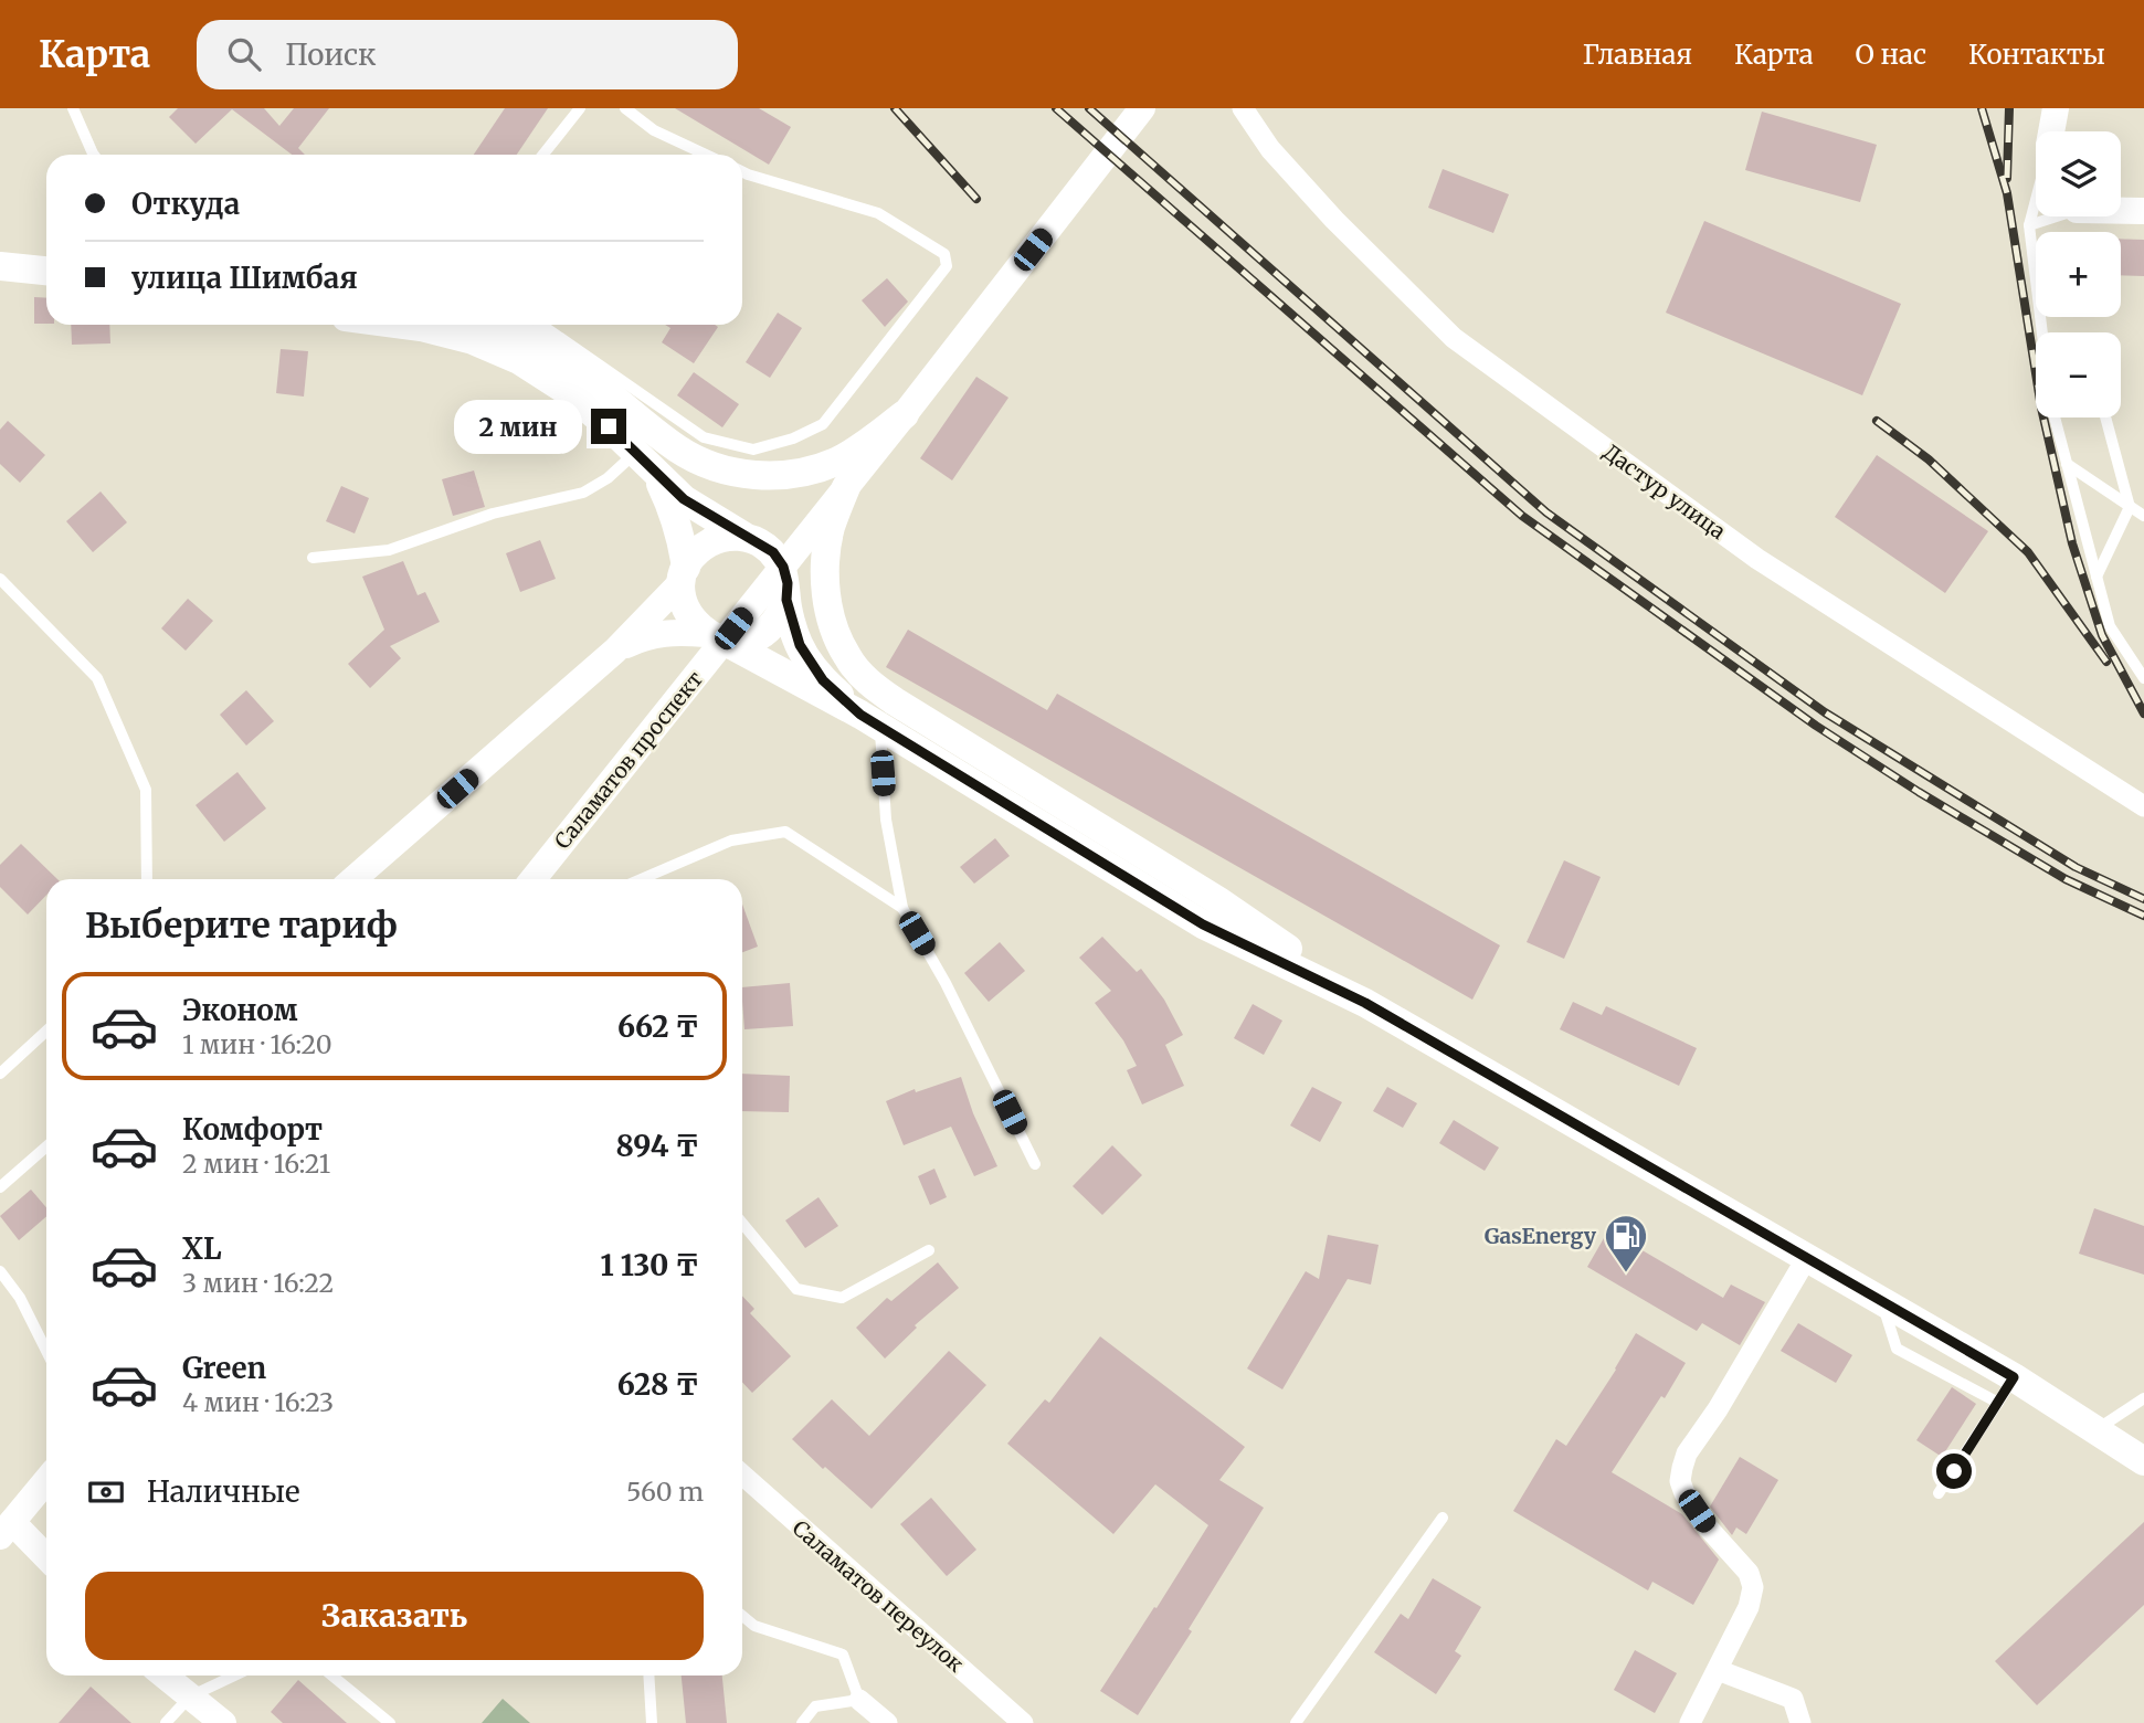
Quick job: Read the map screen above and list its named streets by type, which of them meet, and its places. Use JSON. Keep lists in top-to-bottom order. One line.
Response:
{"streets":{"street":["Дастур улица","Саламатов проспект","Саламатов переулок"]},"places":{"fuel station":["GasEnergy"]},"page":{"header":"Карта","search":"Поиск","nav":["Главная","Карта","О нас","Контакты"],"map_buttons":["+","−"],"banner":["Откуда","улица Шимбая"],"bubble":"2 мин","heading":"Выберите тариф","list":[{"name":"Эконом","note":"1 мин · 16:20","value":"662 ₸"},{"name":"Комфорт","note":"2 мин · 16:21","value":"894 ₸"},{"name":"XL","note":"3 мин · 16:22","value":"1 130 ₸"},{"name":"Green","note":"4 мин · 16:23","value":"628 ₸"}],"pay":["Наличные","560 m"],"buttons":"Заказать"}}
